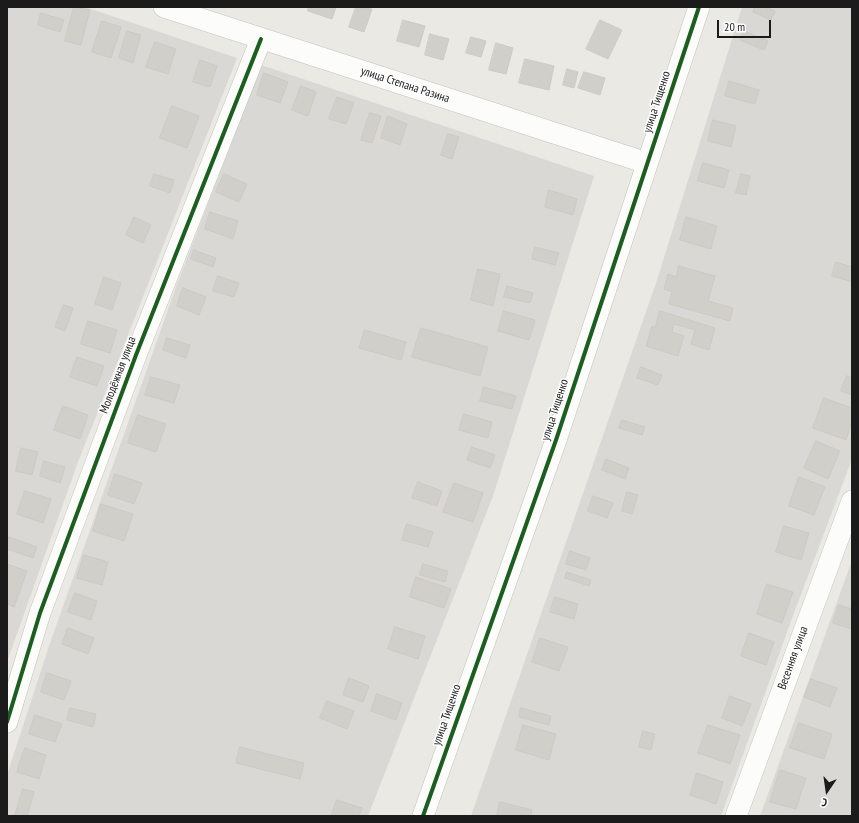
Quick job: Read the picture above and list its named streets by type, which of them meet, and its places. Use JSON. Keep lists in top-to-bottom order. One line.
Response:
{"streets":{"street":["улица Степана Разина","улица Тищенко","Молодёжная улица","Весенняя улица"]},"crossings":[["улица Степана Разина","улица Тищенко"],["улица Степана Разина","Молодёжная улица"]],"scale_bar":"20 m","north":"bottom"}
